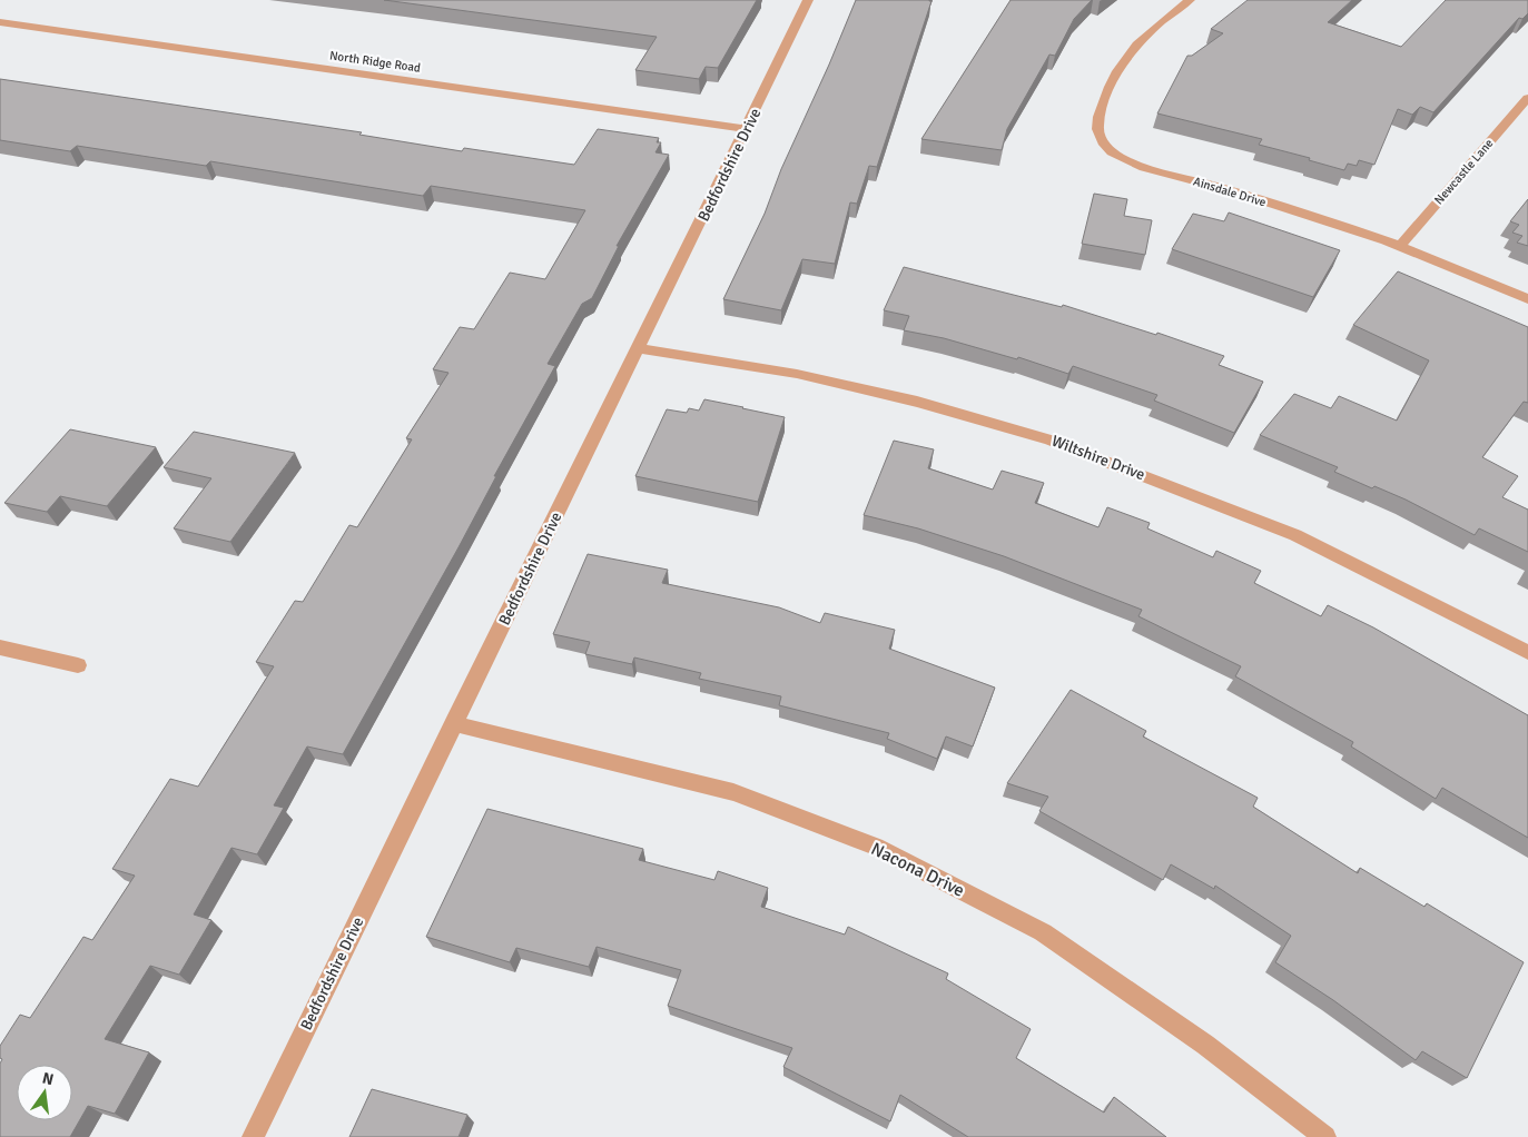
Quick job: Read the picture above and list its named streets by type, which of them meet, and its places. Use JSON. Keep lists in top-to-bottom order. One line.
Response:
{"streets":{"street":["North Ridge Road","Bedfordshire Drive","Newcastle Lane","Ainsdale Drive","Wiltshire Drive","Nacona Drive"]},"crossings":[["North Ridge Road","Bedfordshire Drive"],["Bedfordshire Drive","Wiltshire Drive"],["Bedfordshire Drive","Nacona Drive"],["Newcastle Lane","Ainsdale Drive"]],"north":"top"}
